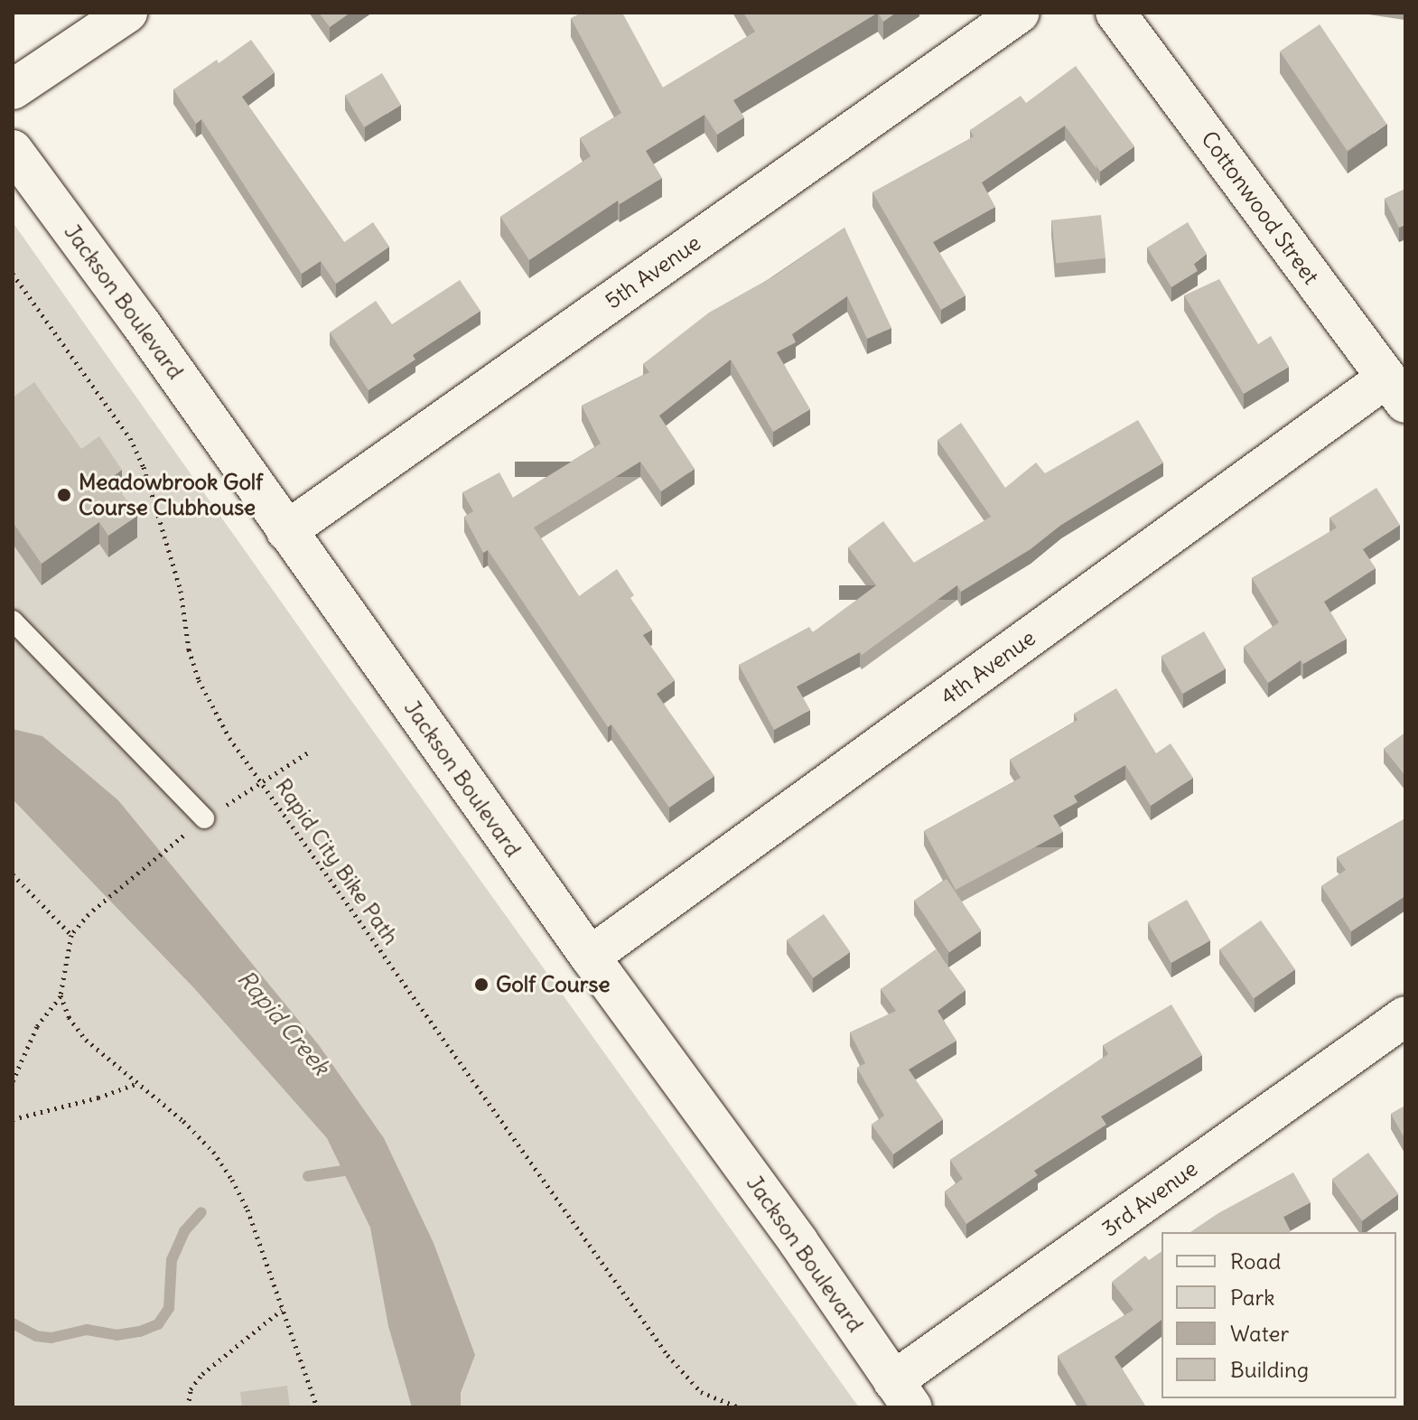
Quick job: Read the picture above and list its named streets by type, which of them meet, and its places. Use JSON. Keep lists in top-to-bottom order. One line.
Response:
{"streets":{"street":["Cottonwood Street","5th Avenue","Jackson Boulevard","4th Avenue","3rd Avenue"],"path":["Rapid City Bike Path"]},"crossings":[["Cottonwood Street","4th Avenue"],["5th Avenue","Jackson Boulevard"],["Jackson Boulevard","4th Avenue"],["Jackson Boulevard","3rd Avenue"]],"water":["Rapid Creek"],"places":["Meadowbrook Golf Course Clubhouse","Golf Course"],"legend":["Road","Park","Water","Building"]}
